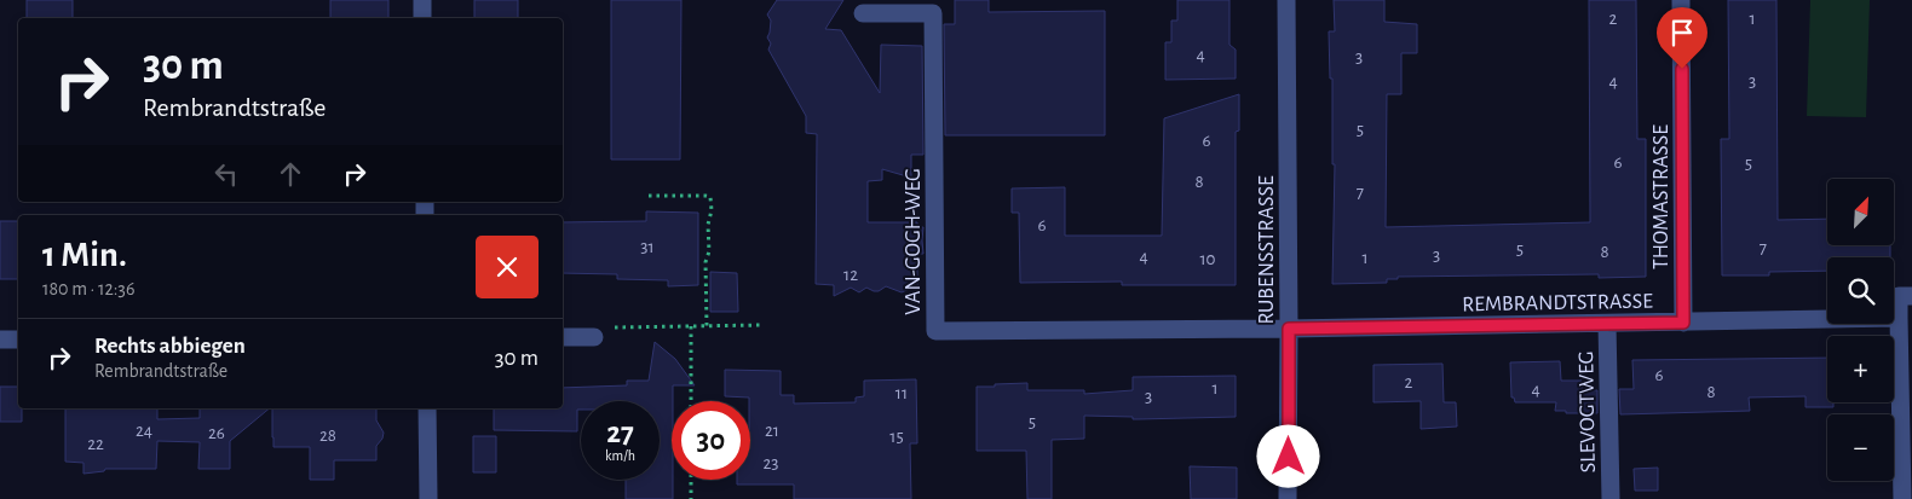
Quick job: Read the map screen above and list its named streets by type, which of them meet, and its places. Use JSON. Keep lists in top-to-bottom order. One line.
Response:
{"streets":{"street":["THOMASTRASSE","VAN-GOGH-WEG","RUBENSSTRASSE","REMBRANDTSTRASSE","SLEVOGTWEG"]},"crossings":[["THOMASTRASSE","REMBRANDTSTRASSE"],["VAN-GOGH-WEG","RUBENSSTRASSE"],["VAN-GOGH-WEG","REMBRANDTSTRASSE"],["RUBENSSTRASSE","REMBRANDTSTRASSE"],["REMBRANDTSTRASSE","SLEVOGTWEG"]],"house_numbers":["2","1","4","3","4","3","5","6","6","5","8","7","6","31","7","5","8","3","4","1","10","12","6","2","1","4","8","11","3","5","24","21","26","28","15","22","23"],"north":"top right","page":{"turn":["30 m","Rembrandtstraße"],"map_buttons":["+","−"],"heading":["1 Min.","180 m · 12:36"],"list":[{"name":"Rechts abbiegen","note":"Rembrandtstraße","value":"30 m"}],"speed":"27 km/h","limit":"30"}}
